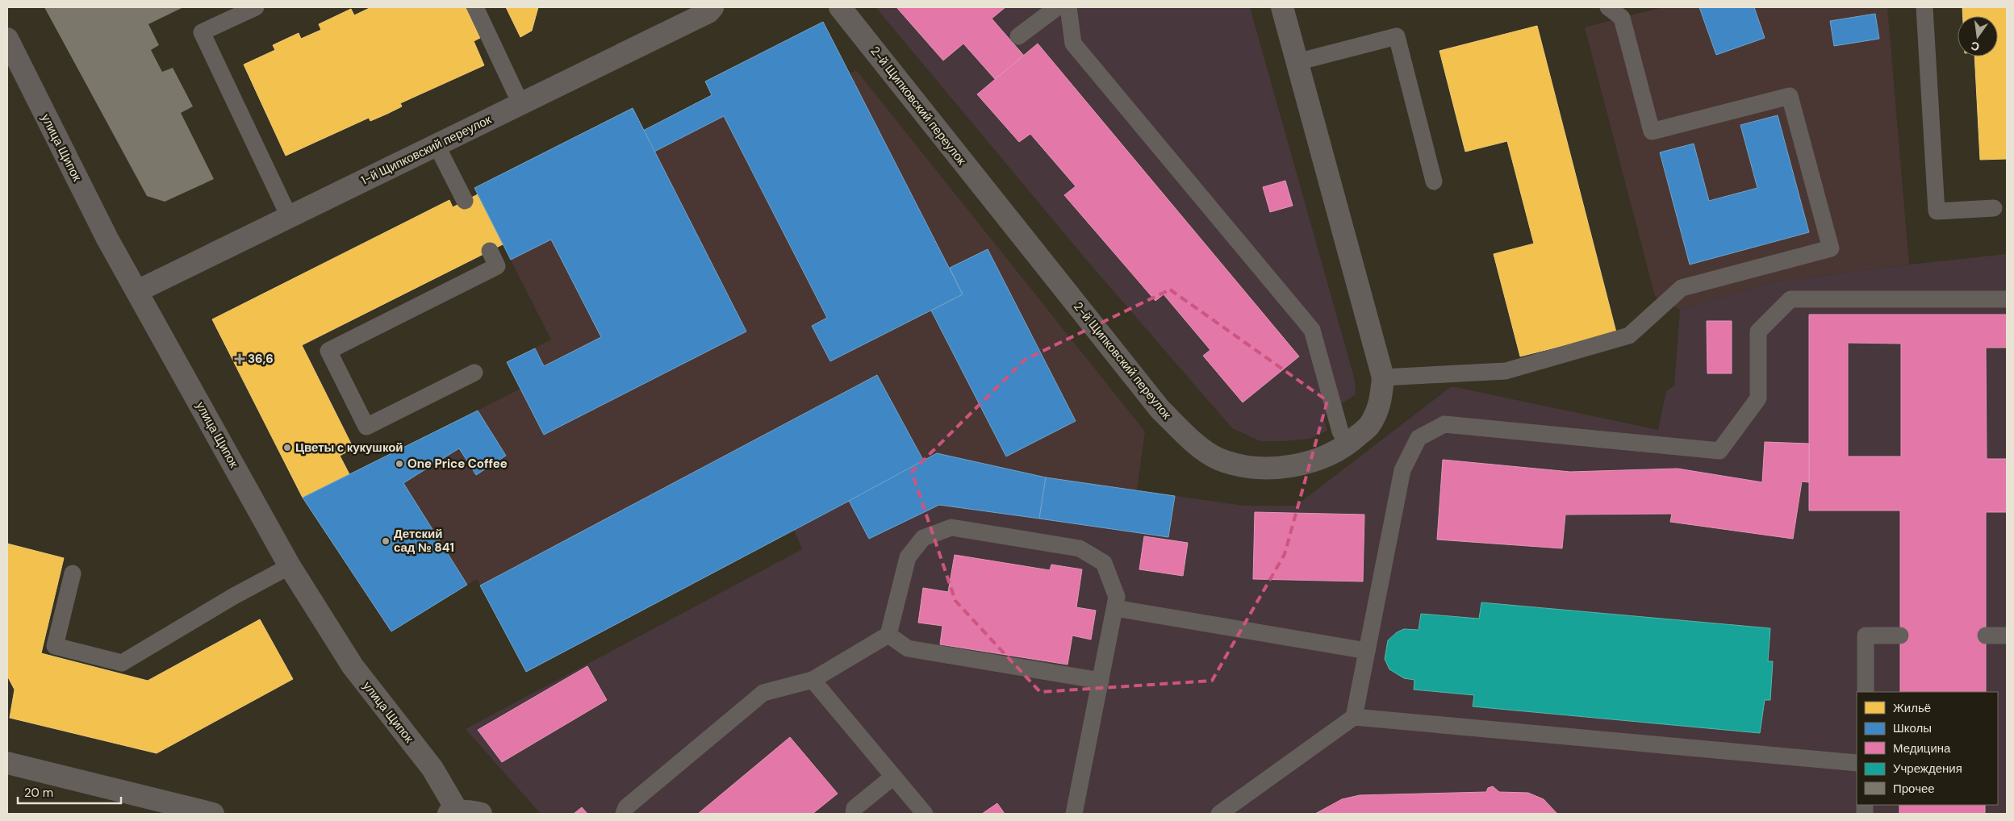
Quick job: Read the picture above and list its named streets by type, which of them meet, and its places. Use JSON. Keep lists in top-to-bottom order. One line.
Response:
{"streets":{"street":["2-й Щипковский переулок","улица Щипок","1-й Щипковский переулок"]},"crossings":[["улица Щипок","1-й Щипковский переулок"]],"places":{"health":["36,6"],"other":["Цветы с кукушкой","One Price Coffee","Детский сад № 841"]},"legend":["Жильё","Школы","Медицина","Учреждения","Прочее"],"scale_bar":"20 m","north":"bottom"}
